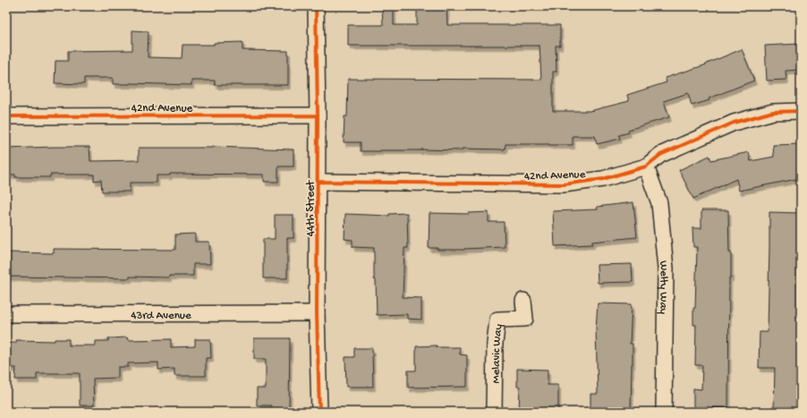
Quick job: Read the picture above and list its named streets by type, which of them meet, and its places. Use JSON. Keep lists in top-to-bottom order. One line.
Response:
{"streets":{"street":["42nd Avenue","44th Street","Welty Way","43rd Avenue","Melavic Way"]},"crossings":[["42nd Avenue","44th Street"],["42nd Avenue","Welty Way"],["44th Street","43rd Avenue"]]}
